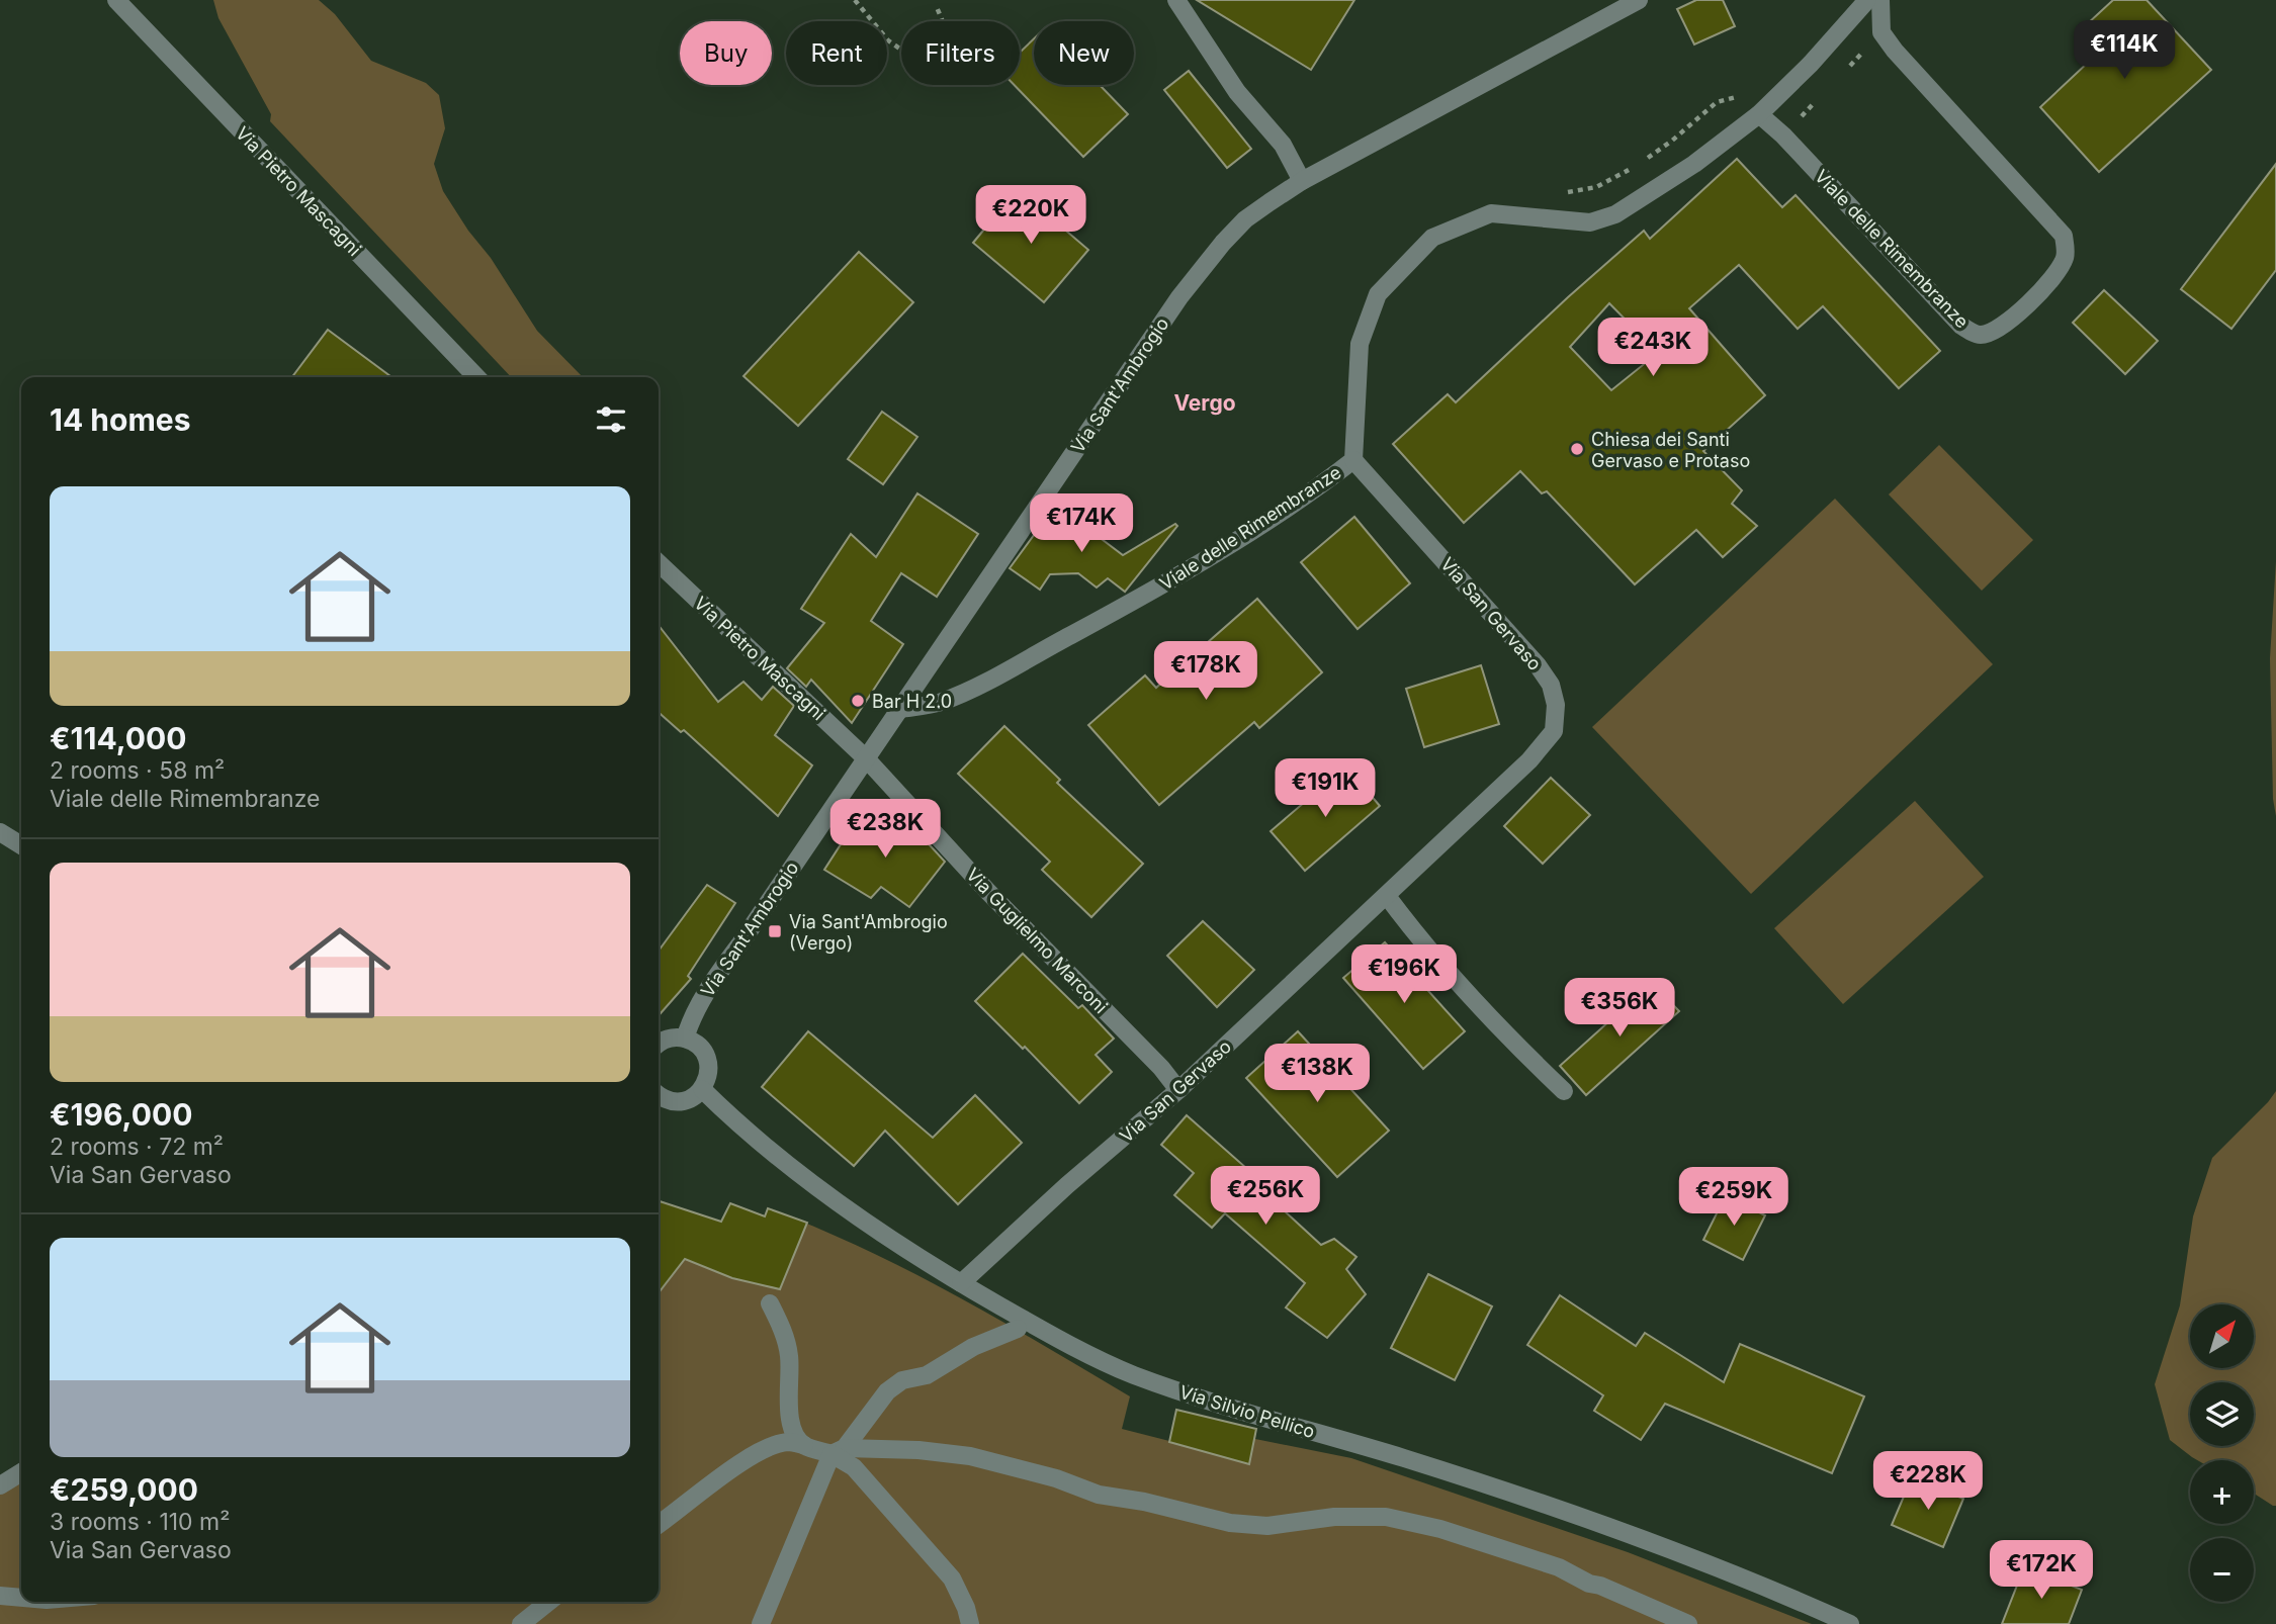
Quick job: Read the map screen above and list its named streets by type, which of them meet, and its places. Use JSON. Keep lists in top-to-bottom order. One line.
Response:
{"streets":{"street":["Via Pietro Mascagni","Viale delle Rimembranze","Via Sant'Ambrogio","Via San Gervaso","Via Guglielmo Marconi","Via Silvio Pellico"]},"crossings":[["Via Pietro Mascagni","Via Sant'Ambrogio"],["Via Pietro Mascagni","Via Guglielmo Marconi"],["Viale delle Rimembranze","Via Sant'Ambrogio"],["Viale delle Rimembranze","Via San Gervaso"],["Via Sant'Ambrogio","Via Guglielmo Marconi"],["Via San Gervaso","Via Guglielmo Marconi"],["Via San Gervaso","Via Silvio Pellico"]],"districts":["Vergo"],"places":{"other":["Chiesa dei Santi Gervaso e Protaso","Bar H 2.0"],"transit":["Via Sant'Ambrogio (Vergo)"]},"north":"top right","page":{"price":["€114K","€220K","€243K","€174K","€178K","€191K","€238K","€196K","€356K","€138K","€256K","€259K","€228K","€172K"],"chip":["Buy","Rent","Filters","New"],"heading":"14 homes","list":[{"name":"€114,000","note":"2 rooms · 58 m² · Viale delle Rimembranze"},{"name":"€196,000","note":"2 rooms · 72 m² · Via San Gervaso"},{"name":"€259,000","note":"3 rooms · 110 m² · Via San Gervaso"}],"map_buttons":["+","−"]}}
